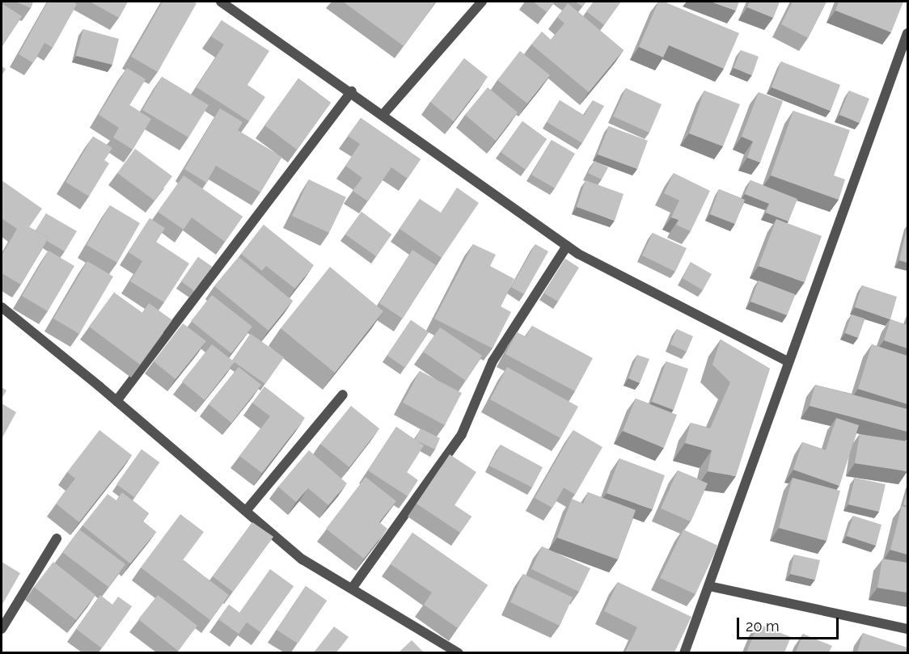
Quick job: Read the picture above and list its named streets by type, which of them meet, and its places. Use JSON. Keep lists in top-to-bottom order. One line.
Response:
{"scale_bar":"20 m"}
